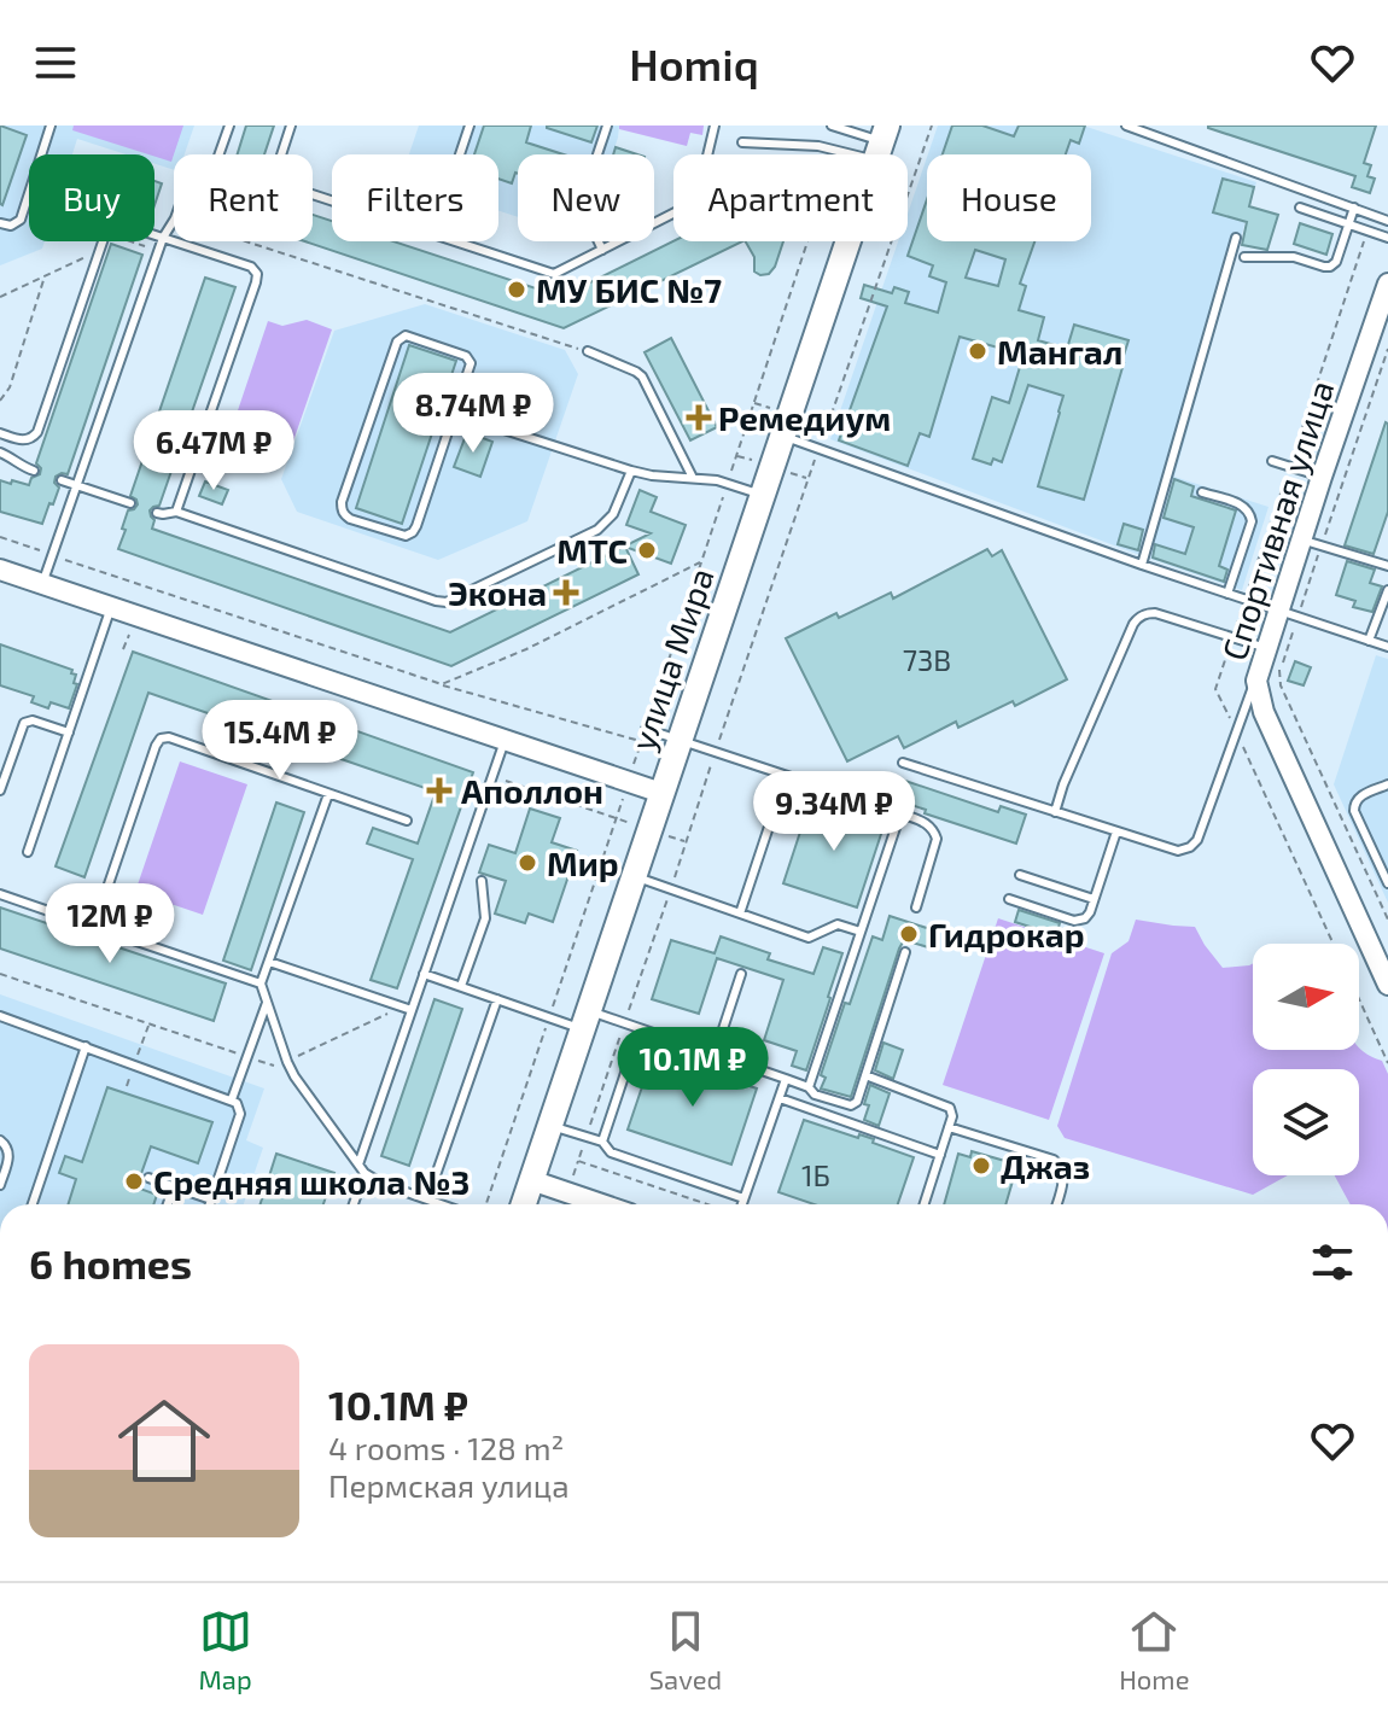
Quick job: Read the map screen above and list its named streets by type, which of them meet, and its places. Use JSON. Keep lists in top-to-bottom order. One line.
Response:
{"streets":{"main road":["улица Мира"],"street":["Спортивная улица"]},"places":{"other":["МУ БИС №7","Мангал","МТС","Мир","Гидрокар","Джаз","Средняя школа №3"],"health":["Ремедиум","Экона","Аполлон"]},"house_numbers":["73В","1Б"],"north":"right","page":{"header":"Homiq","chip":["Buy","Rent","Filters","New","Apartment","House"],"price":["8.74M ₽","6.47M ₽","15.4M ₽","9.34M ₽","12M ₽","10.1M ₽"],"heading":"6 homes","list":[{"name":"10.1M ₽","note":"4 rooms · 128 m² · Пермская улица"}],"tabs":["Map","Saved","Home"]}}
